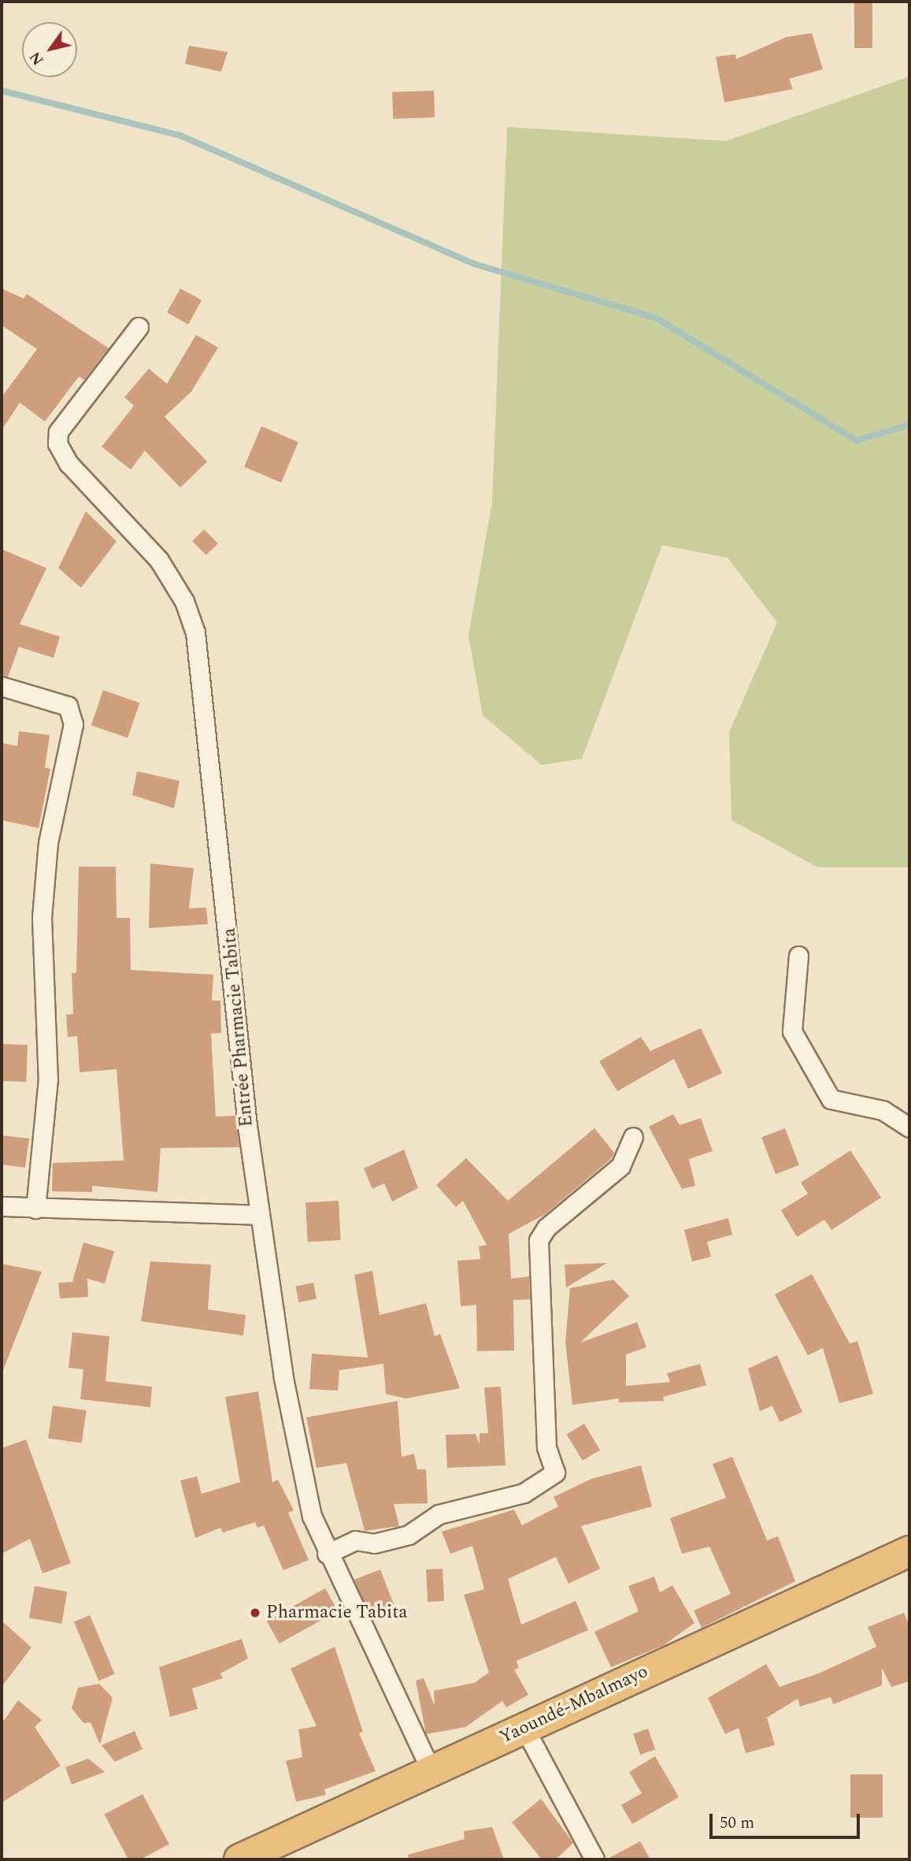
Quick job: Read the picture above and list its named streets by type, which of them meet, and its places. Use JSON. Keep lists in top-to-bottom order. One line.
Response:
{"streets":{"highway":["Yaoundé-Mbalmayo"],"street":["Entrée Pharmacie Tabita"]},"crossings":[["Entrée Pharmacie Tabita","Yaoundé-Mbalmayo"]],"places":["Pharmacie Tabita"],"scale_bar":"50 m","north":"bottom left"}
